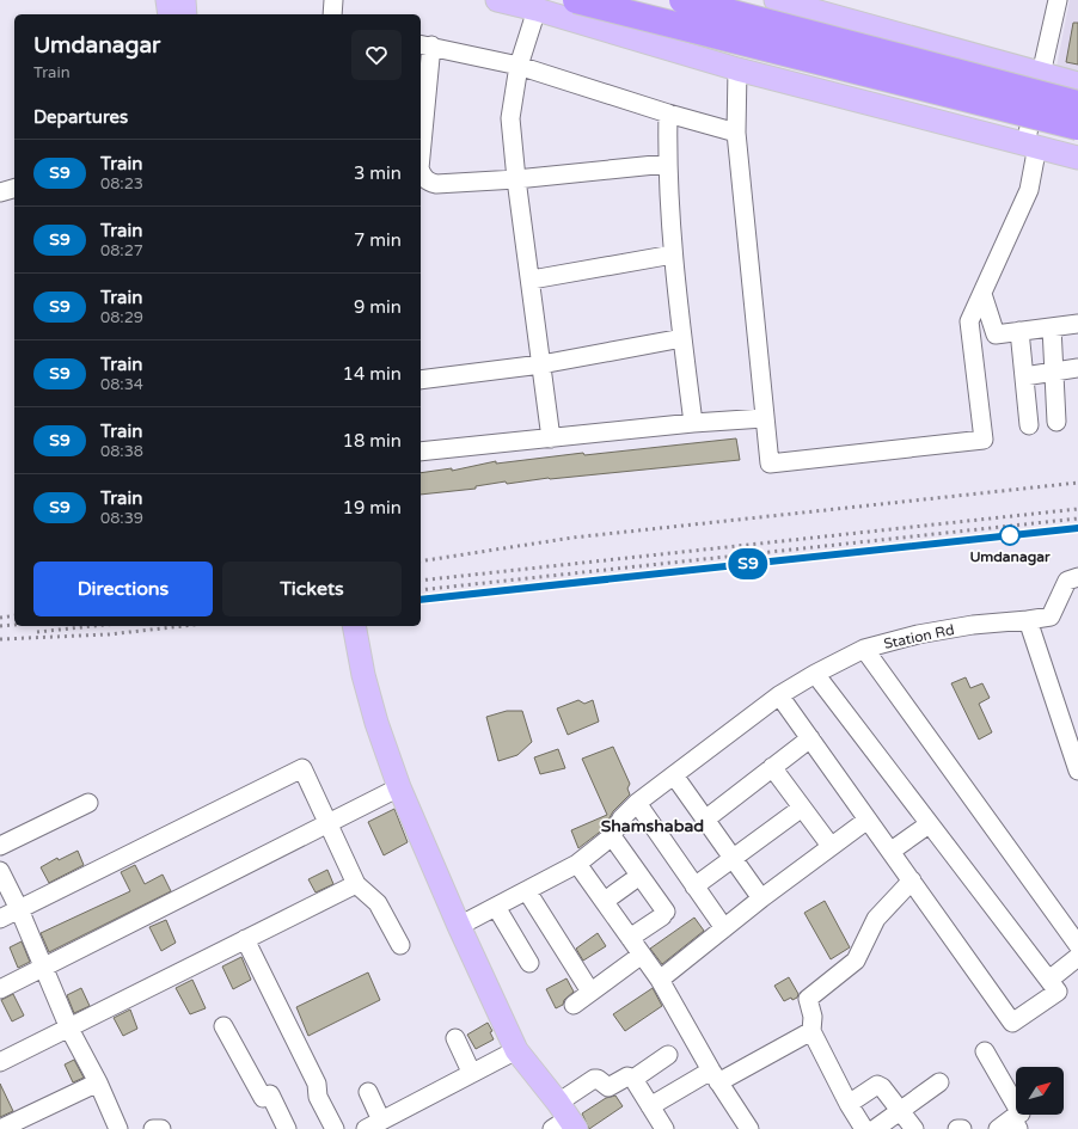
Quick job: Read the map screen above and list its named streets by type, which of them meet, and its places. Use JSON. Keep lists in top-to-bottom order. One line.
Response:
{"streets":{"street":["Station Rd"]},"districts":["Shamshabad"],"places":["Umdanagar"],"north":"top right","page":{"on_map":"S9","heading":[["Umdanagar","Train"],"Departures"],"list":[{"mark":"S9","name":"Train","note":"08:23","value":"3 min"},{"mark":"S9","name":"Train","note":"08:27","value":"7 min"},{"mark":"S9","name":"Train","note":"08:29","value":"9 min"},{"mark":"S9","name":"Train","note":"08:34","value":"14 min"},{"mark":"S9","name":"Train","note":"08:38","value":"18 min"},{"mark":"S9","name":"Train","note":"08:39","value":"19 min"}],"buttons":["Directions","Tickets"]}}
